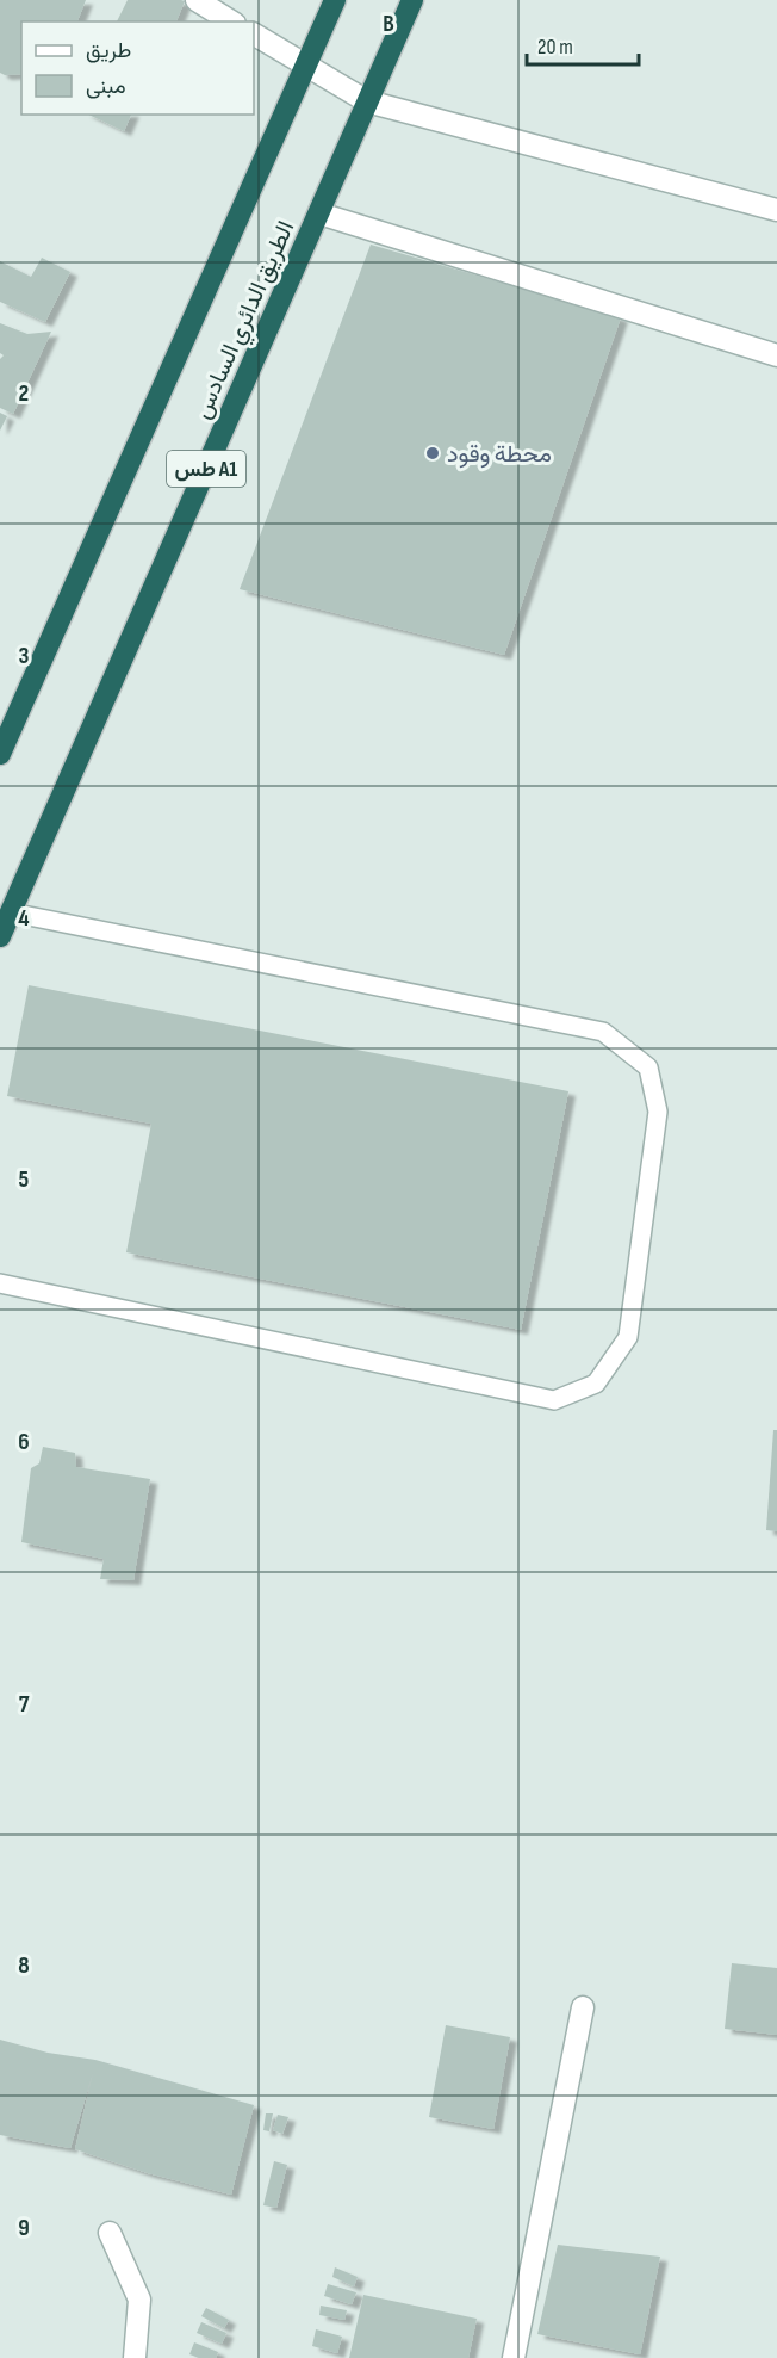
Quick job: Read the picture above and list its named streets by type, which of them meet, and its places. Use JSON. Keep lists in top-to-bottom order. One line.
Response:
{"streets":{"highway":["الطريق الدائري السادس","طس A1"]},"places":["محطة وقود"],"legend":["طريق","مبنى"],"scale_bar":"20 m","grid":{"columns":["B"],"rows":["2","3","4","5","6","7","8","9"]}}
